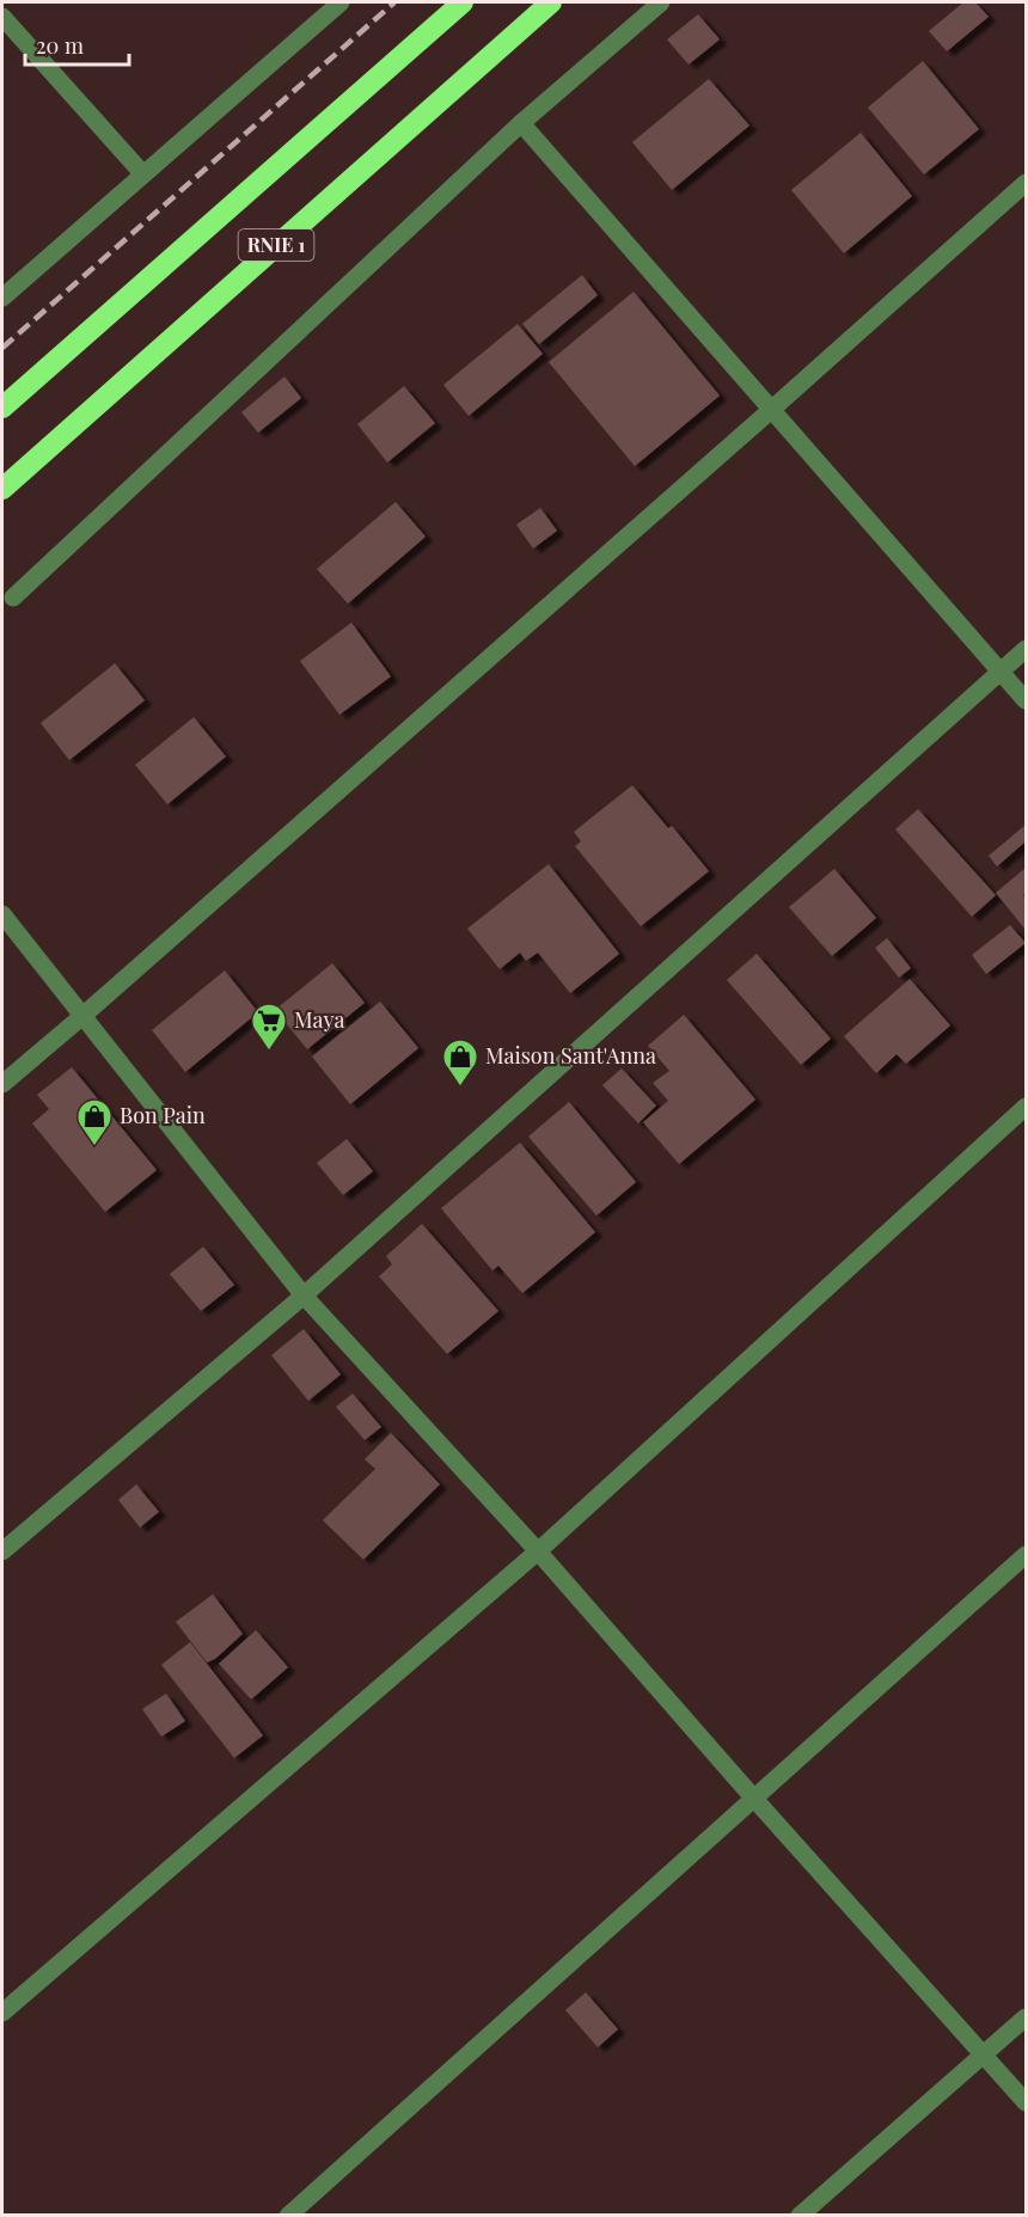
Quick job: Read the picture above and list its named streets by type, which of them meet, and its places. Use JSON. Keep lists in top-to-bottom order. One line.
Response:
{"streets":{"highway":["RNIE 1"]},"places":{"supermarket":["Maya"],"shop":["Maison Sant'Anna","Bon Pain"]},"scale_bar":"20 m"}
